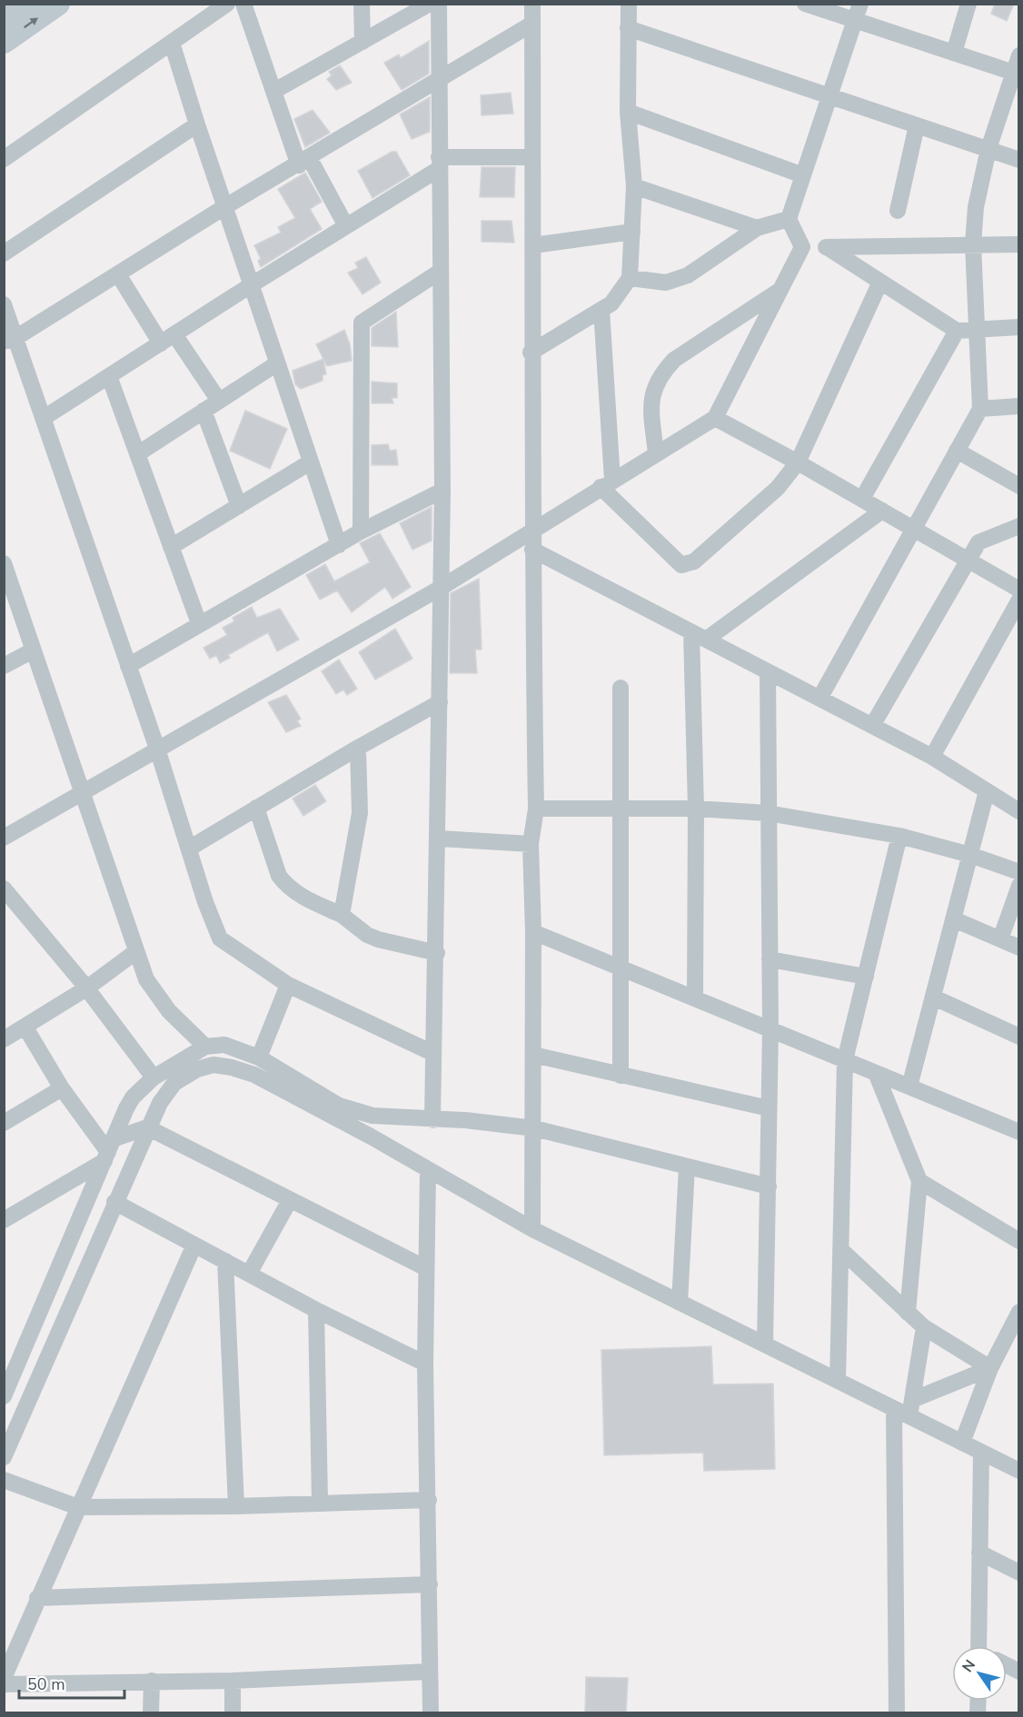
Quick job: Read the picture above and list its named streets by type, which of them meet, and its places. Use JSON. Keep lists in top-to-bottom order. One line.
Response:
{"scale_bar":"50 m","north":"top left"}
